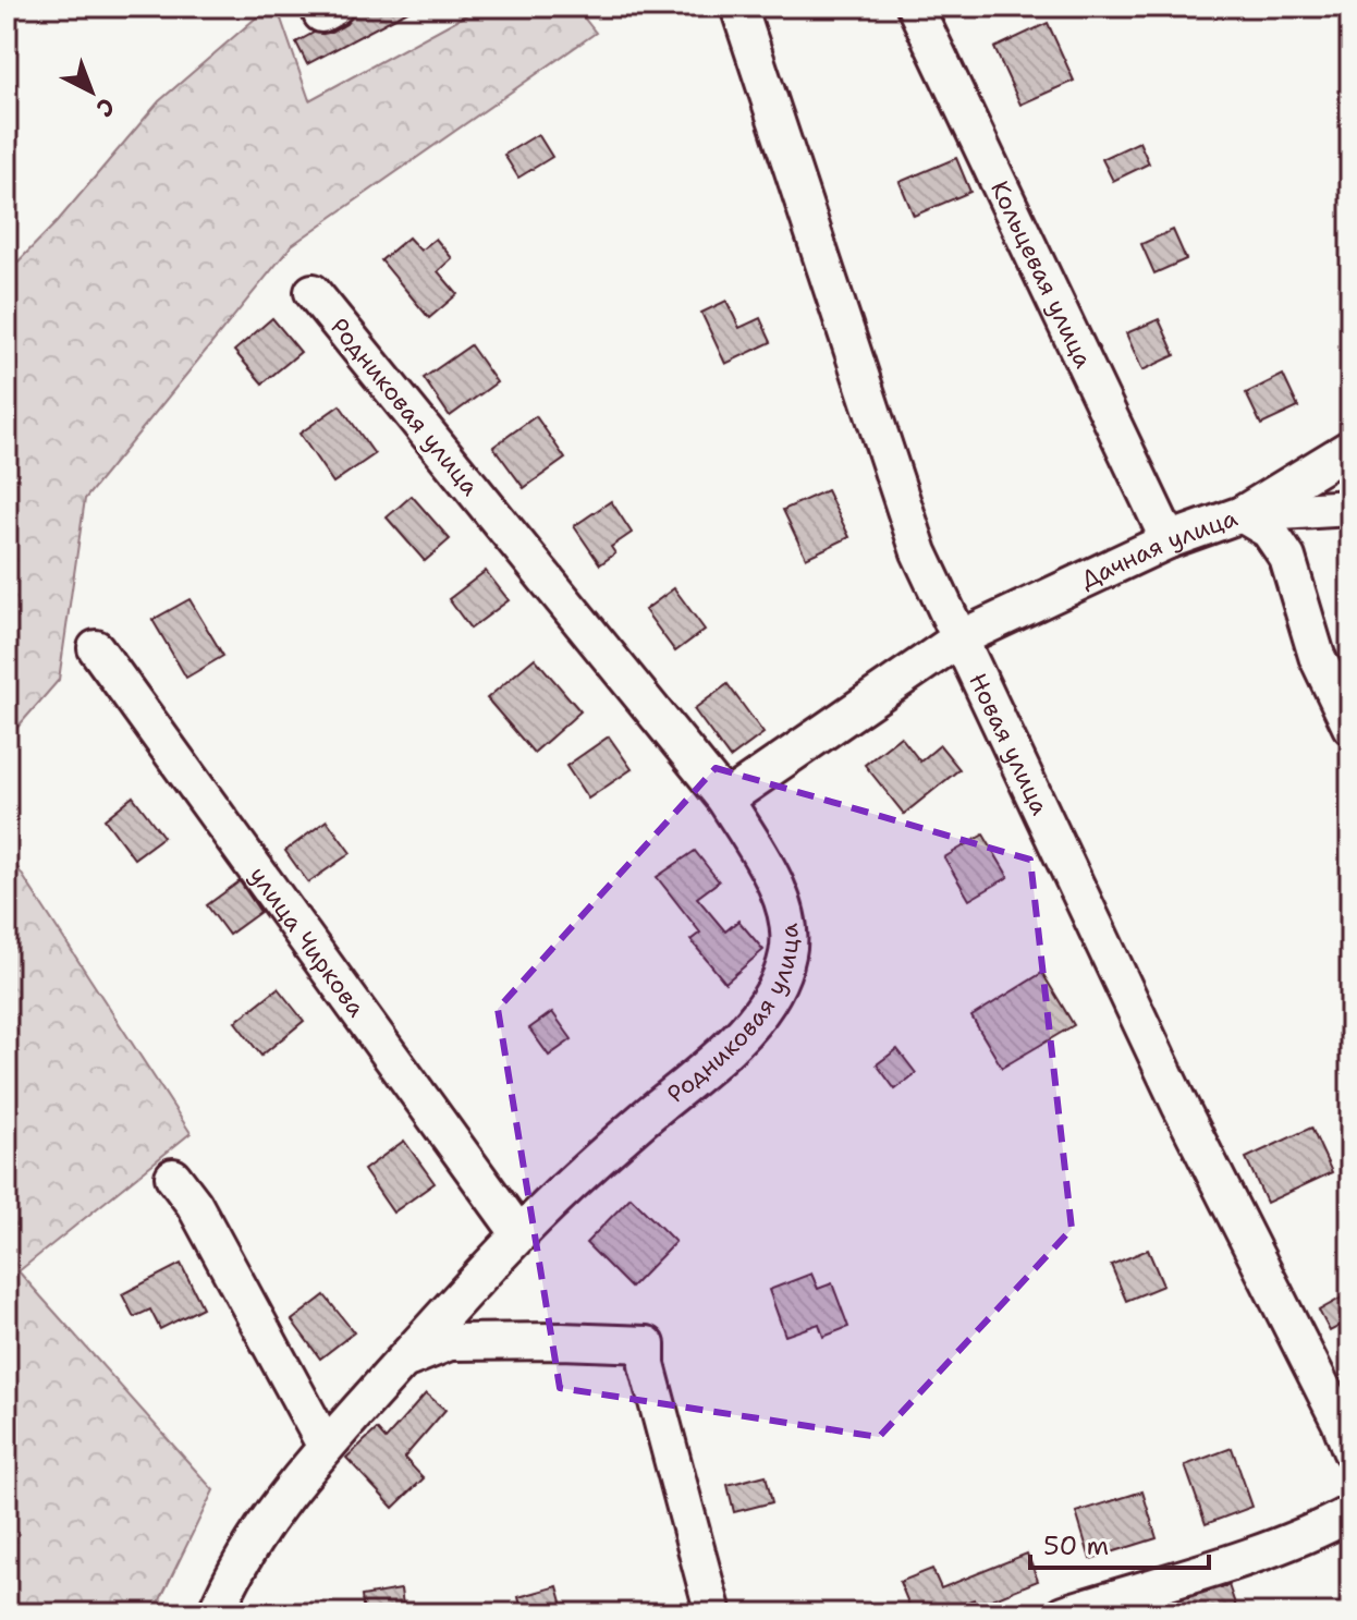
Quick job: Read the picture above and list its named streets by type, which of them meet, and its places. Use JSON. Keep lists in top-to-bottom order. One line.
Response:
{"streets":{"street":["Кольцевая улица","Родниковая улица","Дачная улица","Новая улица","улица Чиркова"]},"crossings":[["Кольцевая улица","Дачная улица"],["Родниковая улица","Дачная улица"],["Родниковая улица","улица Чиркова"],["Дачная улица","Новая улица"]],"scale_bar":"50 m","north":"bottom right"}
